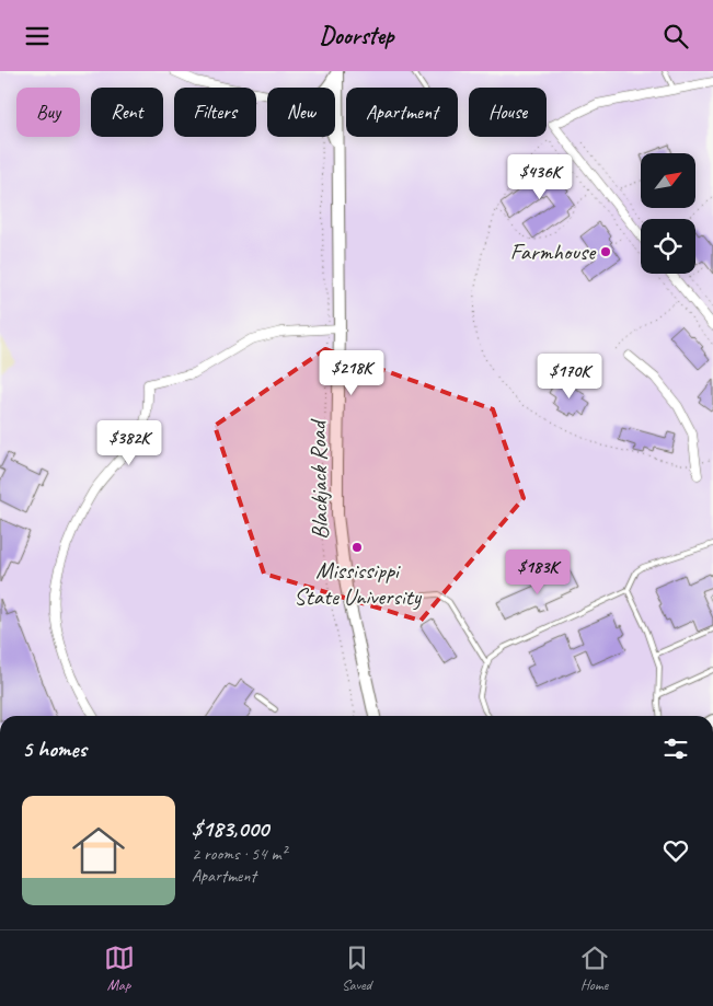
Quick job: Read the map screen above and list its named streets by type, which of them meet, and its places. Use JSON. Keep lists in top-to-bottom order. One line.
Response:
{"streets":{"street":["Blackjack Road"]},"places":["Farmhouse","Mississippi State University"],"north":"top right","page":{"header":"Doorstep","chip":["Buy","Rent","Filters","New","Apartment","House"],"price":["$436K","$218K","$170K","$382K","$183K"],"heading":"5 homes","list":[{"name":"$183,000","note":"2 rooms · 54 m² · Apartment"}],"tabs":["Map","Saved","Home"]}}
